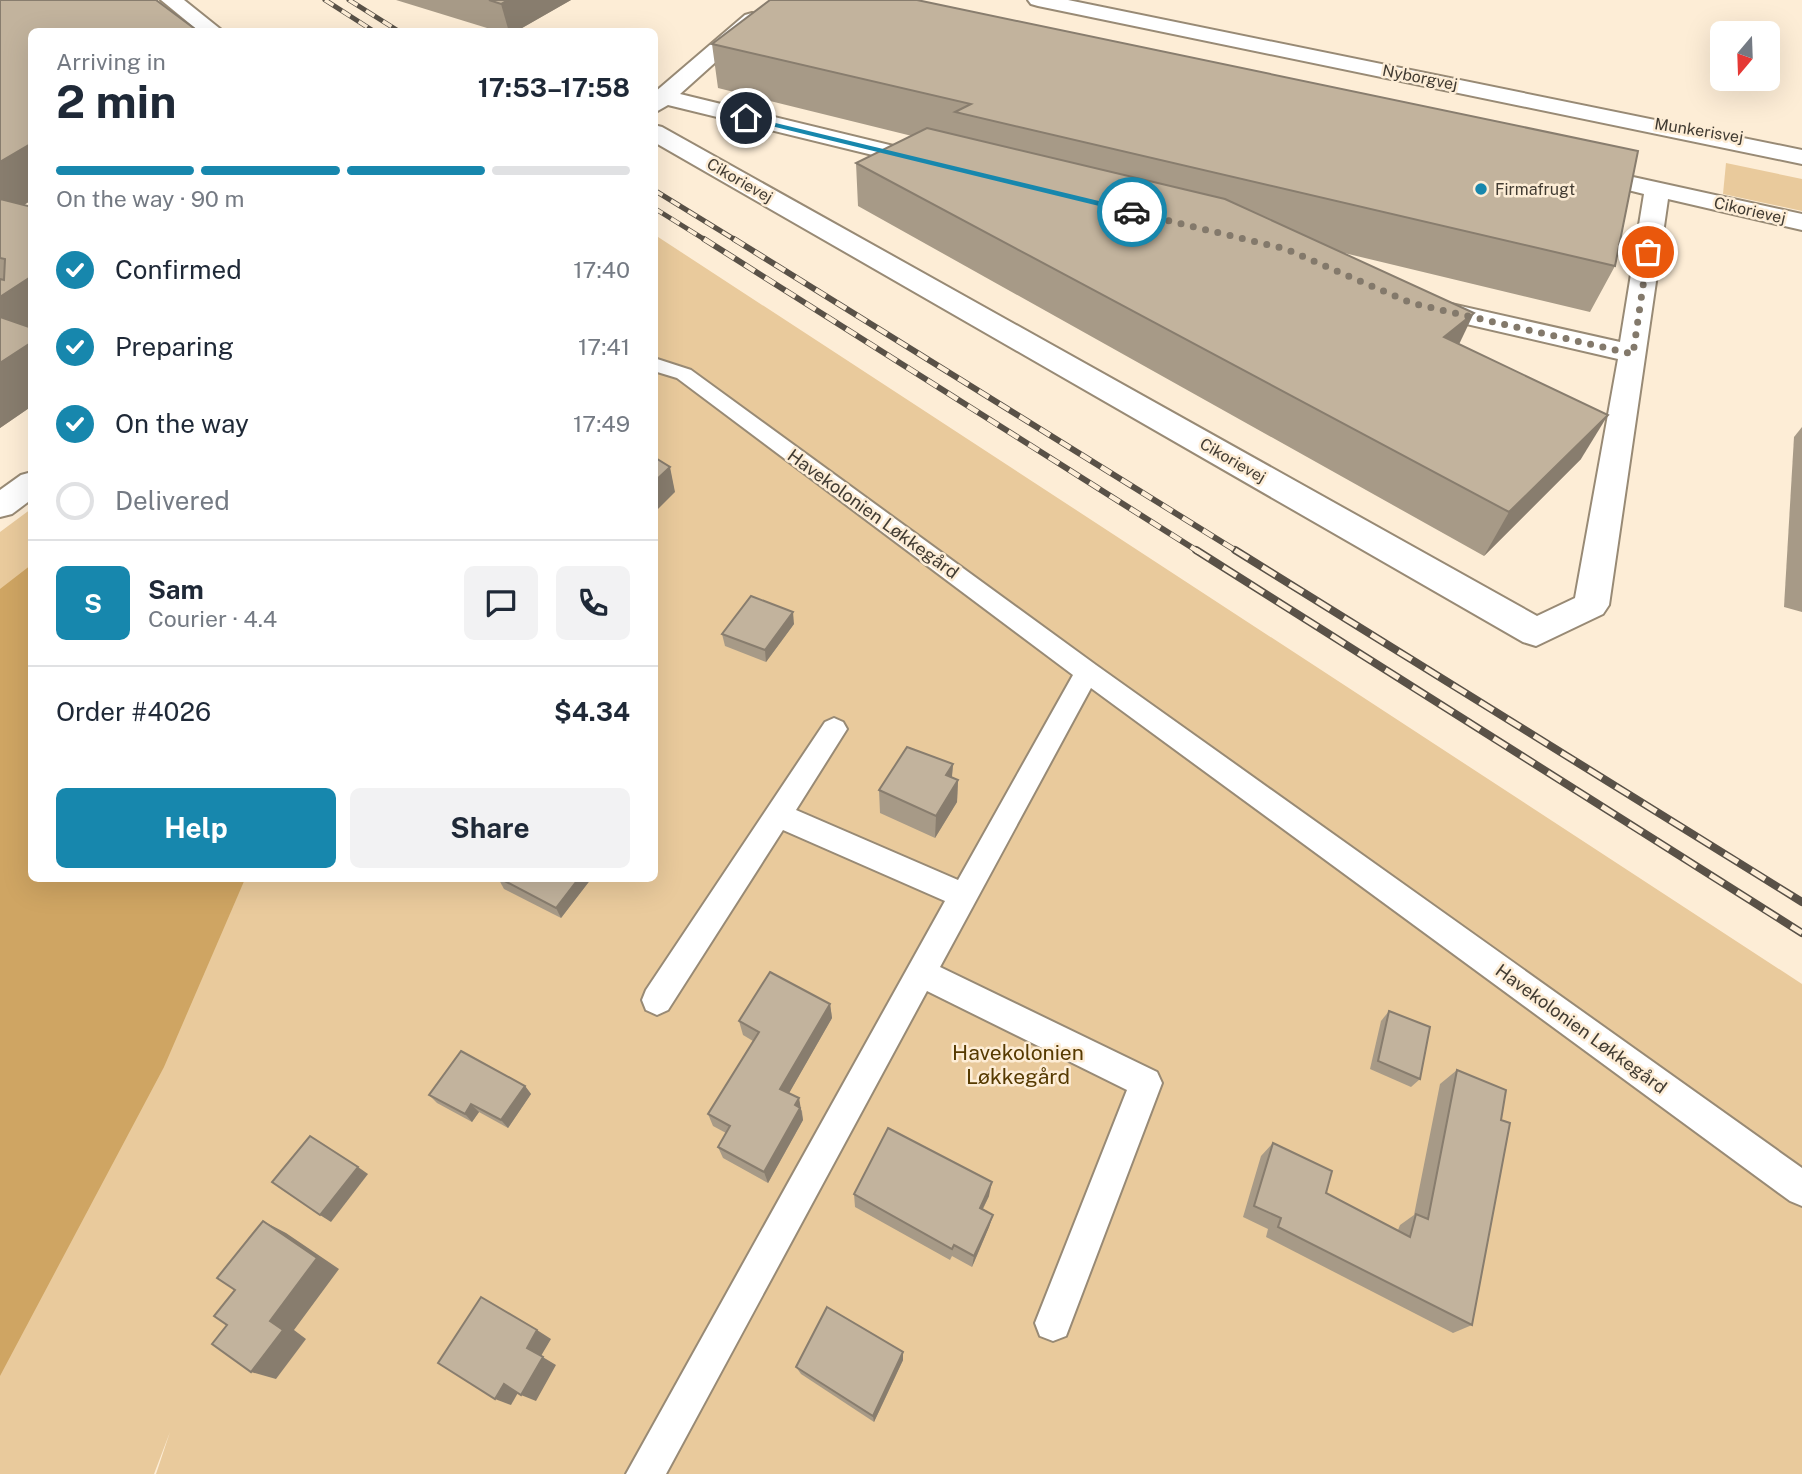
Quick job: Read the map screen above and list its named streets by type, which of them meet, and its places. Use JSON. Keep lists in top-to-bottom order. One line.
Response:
{"streets":{"street":["Nyborgvej","Munkerisvej","Cikorievej"],"lane":["Havekolonien Løkkegård"]},"crossings":[["Nyborgvej","Munkerisvej"]],"parks":["Havekolonien Løkkegård"],"places":["Firmafrugt"],"north":"bottom","page":{"heading":["2 min","Arriving in","17:53–17:58"],"panel":["Sam","Courier · 4.4","Order #4026","$4.34"],"bar":"On the way · 90 m","list":[["Confirmed","17:40"],["Preparing","17:41"],["On the way","17:49"],"Delivered"],"round":"S","buttons":["Help","Share"]}}
